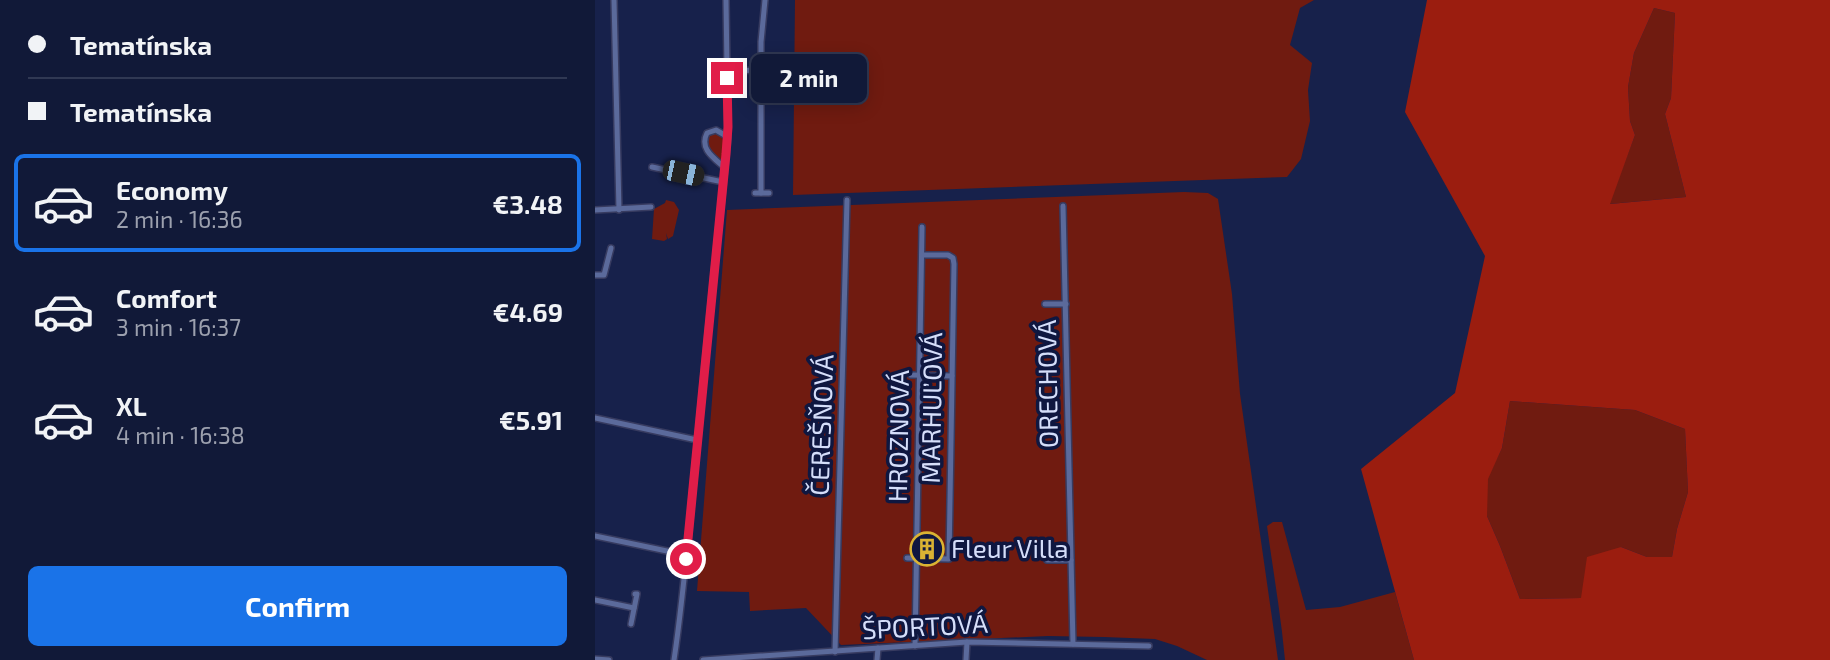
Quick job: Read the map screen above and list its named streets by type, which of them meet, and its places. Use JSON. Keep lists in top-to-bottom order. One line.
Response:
{"streets":{"street":["ORECHOVÁ","MARHUĽOVÁ","ČEREŠŇOVÁ","HROZNOVÁ","ŠPORTOVÁ"]},"crossings":[["ORECHOVÁ","ŠPORTOVÁ"],["MARHUĽOVÁ","HROZNOVÁ"],["ČEREŠŇOVÁ","ŠPORTOVÁ"],["HROZNOVÁ","ŠPORTOVÁ"]],"places":{"building":["Fleur Villa"]},"page":{"banner":["Tematínska","Tematínska"],"bubble":"2 min","list":[{"name":"Economy","note":"2 min · 16:36","value":"€3.48"},{"name":"Comfort","note":"3 min · 16:37","value":"€4.69"},{"name":"XL","note":"4 min · 16:38","value":"€5.91"}],"buttons":"Confirm"}}
